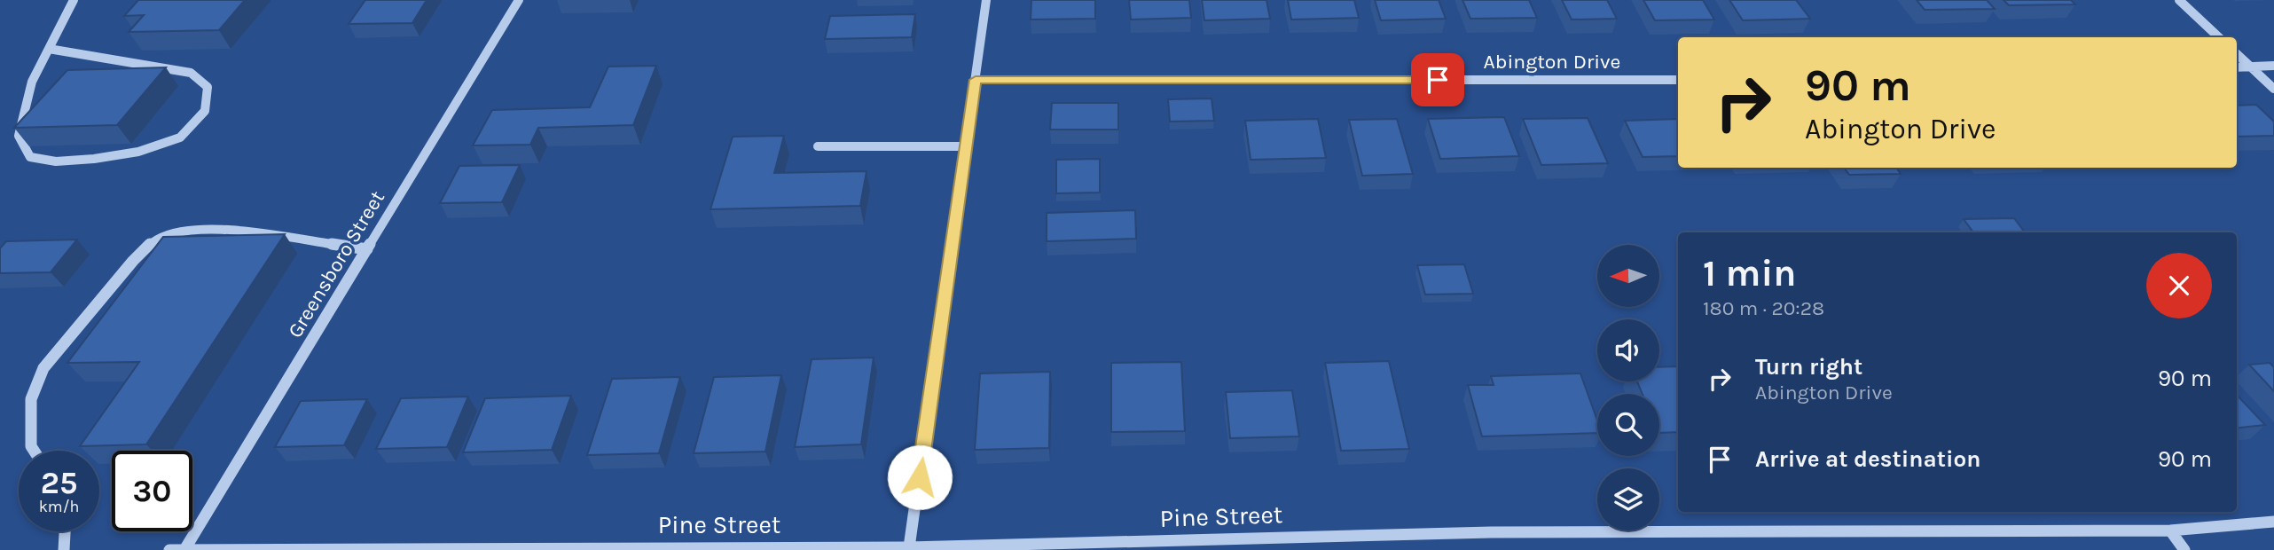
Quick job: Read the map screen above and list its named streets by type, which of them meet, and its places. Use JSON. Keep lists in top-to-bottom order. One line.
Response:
{"streets":{"street":["Abington Drive","Greensboro Street","Pine Street"]},"crossings":[["Greensboro Street","Pine Street"]],"north":"left","page":{"turn":["90 m","Abington Drive"],"heading":["1 min","180 m · 20:28"],"list":[{"name":"Turn right","note":"Abington Drive","value":"90 m"},{"name":"Arrive at destination","value":"90 m"}],"speed":"25 km/h","limit":"30"}}
